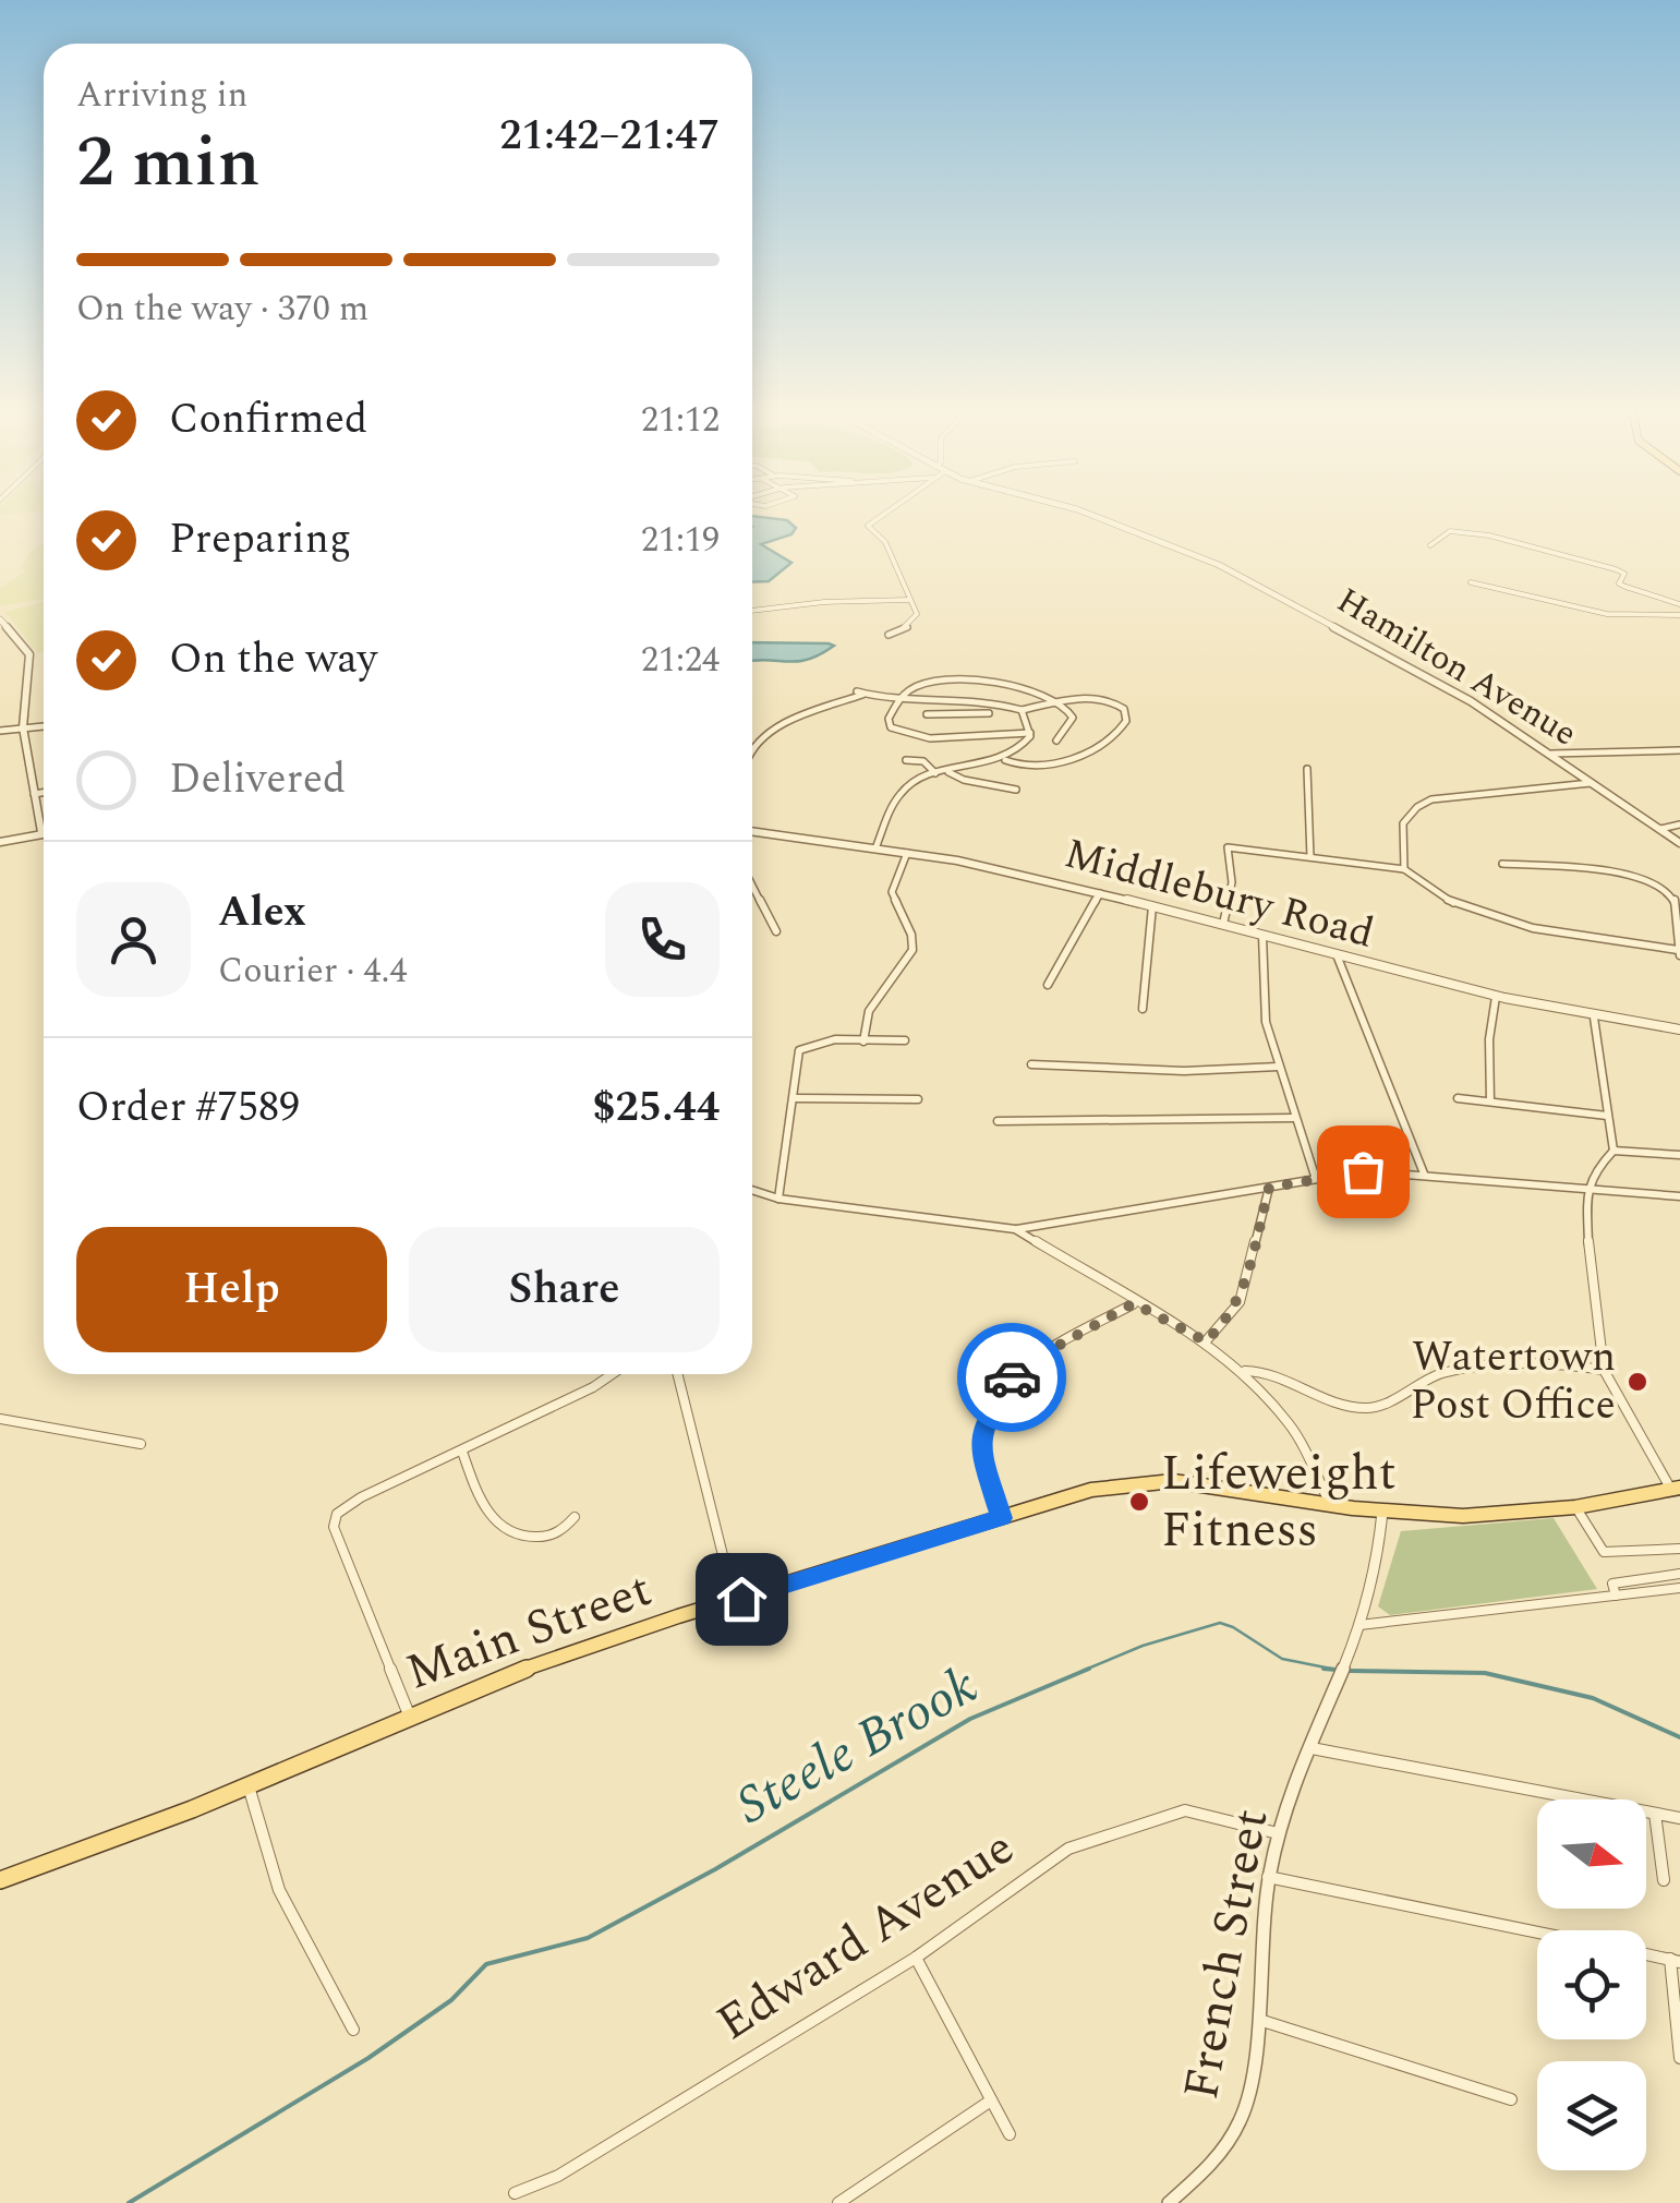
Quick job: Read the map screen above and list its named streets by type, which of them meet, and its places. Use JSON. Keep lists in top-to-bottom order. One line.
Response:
{"streets":{"main road":["Main Street"],"street":["Hamilton Avenue","Middlebury Road","Edward Avenue","French Street"]},"crossings":[["Main Street","French Street"],["Edward Avenue","French Street"]],"water":["Steele Brook"],"places":["Watertown Post Office","Lifeweight Fitness"],"north":"right","page":{"heading":["2 min","Arriving in","21:42–21:47"],"panel":["Alex","Courier · 4.4","Order #7589","$25.44"],"bar":"On the way · 370 m","list":[["Confirmed","21:12"],["Preparing","21:19"],["On the way","21:24"],"Delivered"],"buttons":["Help","Share"]}}
